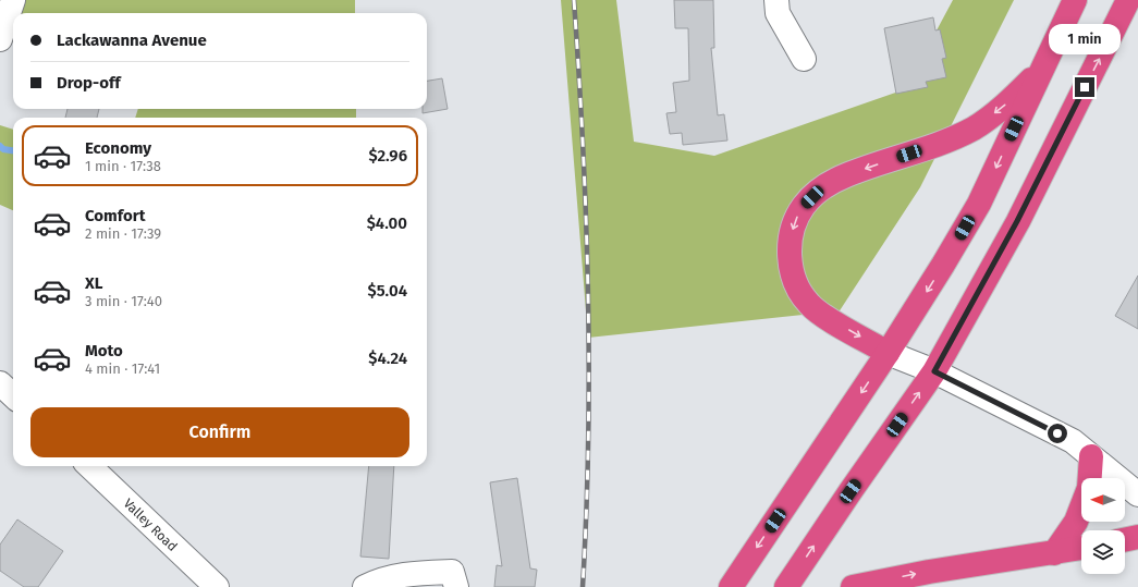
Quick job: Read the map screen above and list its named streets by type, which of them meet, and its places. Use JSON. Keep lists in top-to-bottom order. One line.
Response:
{"streets":{"street":["Valley Road"]},"north":"left","page":{"banner":["Lackawanna Avenue","Drop-off"],"bubble":"1 min","list":[{"name":"Economy","note":"1 min · 17:38","value":"$2.96"},{"name":"Comfort","note":"2 min · 17:39","value":"$4.00"},{"name":"XL","note":"3 min · 17:40","value":"$5.04"},{"name":"Moto","note":"4 min · 17:41","value":"$4.24"}],"buttons":"Confirm"}}
